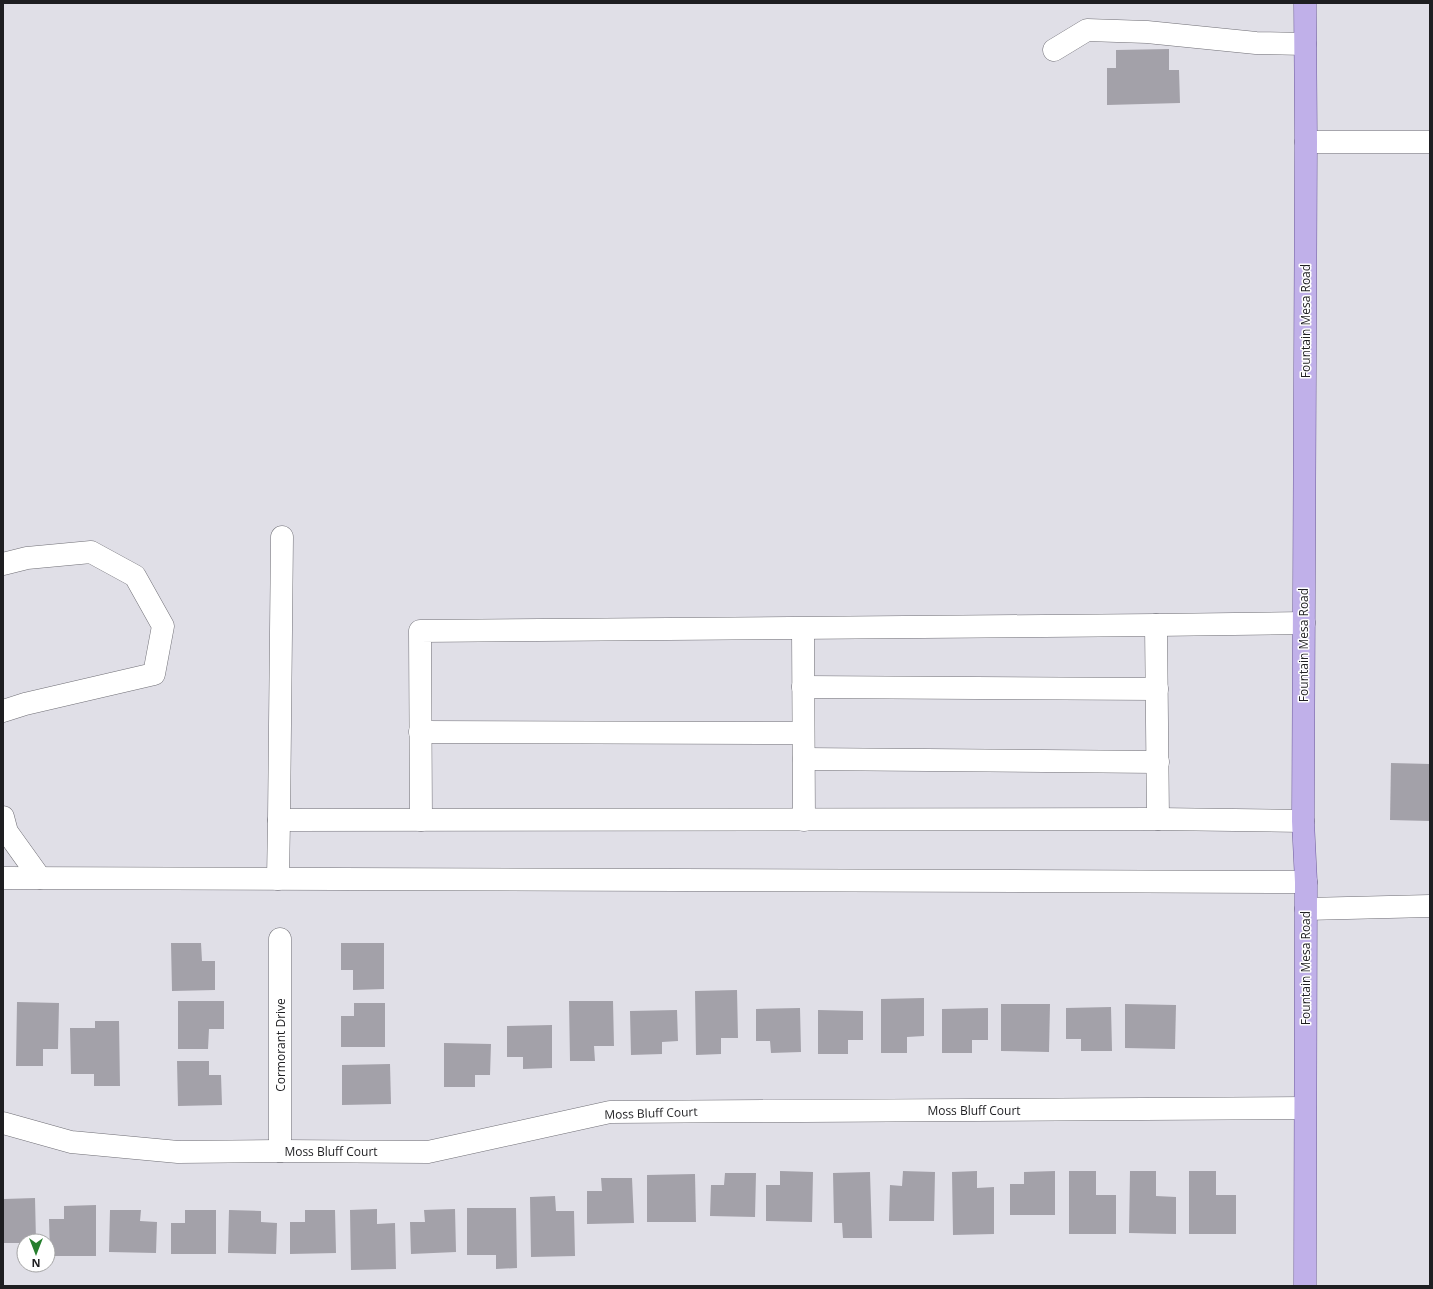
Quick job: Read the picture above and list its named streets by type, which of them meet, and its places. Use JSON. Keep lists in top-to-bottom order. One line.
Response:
{"streets":{"main road":["Fountain Mesa Road"],"street":["Cormorant Drive","Moss Bluff Court"]},"crossings":[["Fountain Mesa Road","Moss Bluff Court"],["Cormorant Drive","Moss Bluff Court"]],"north":"bottom"}
